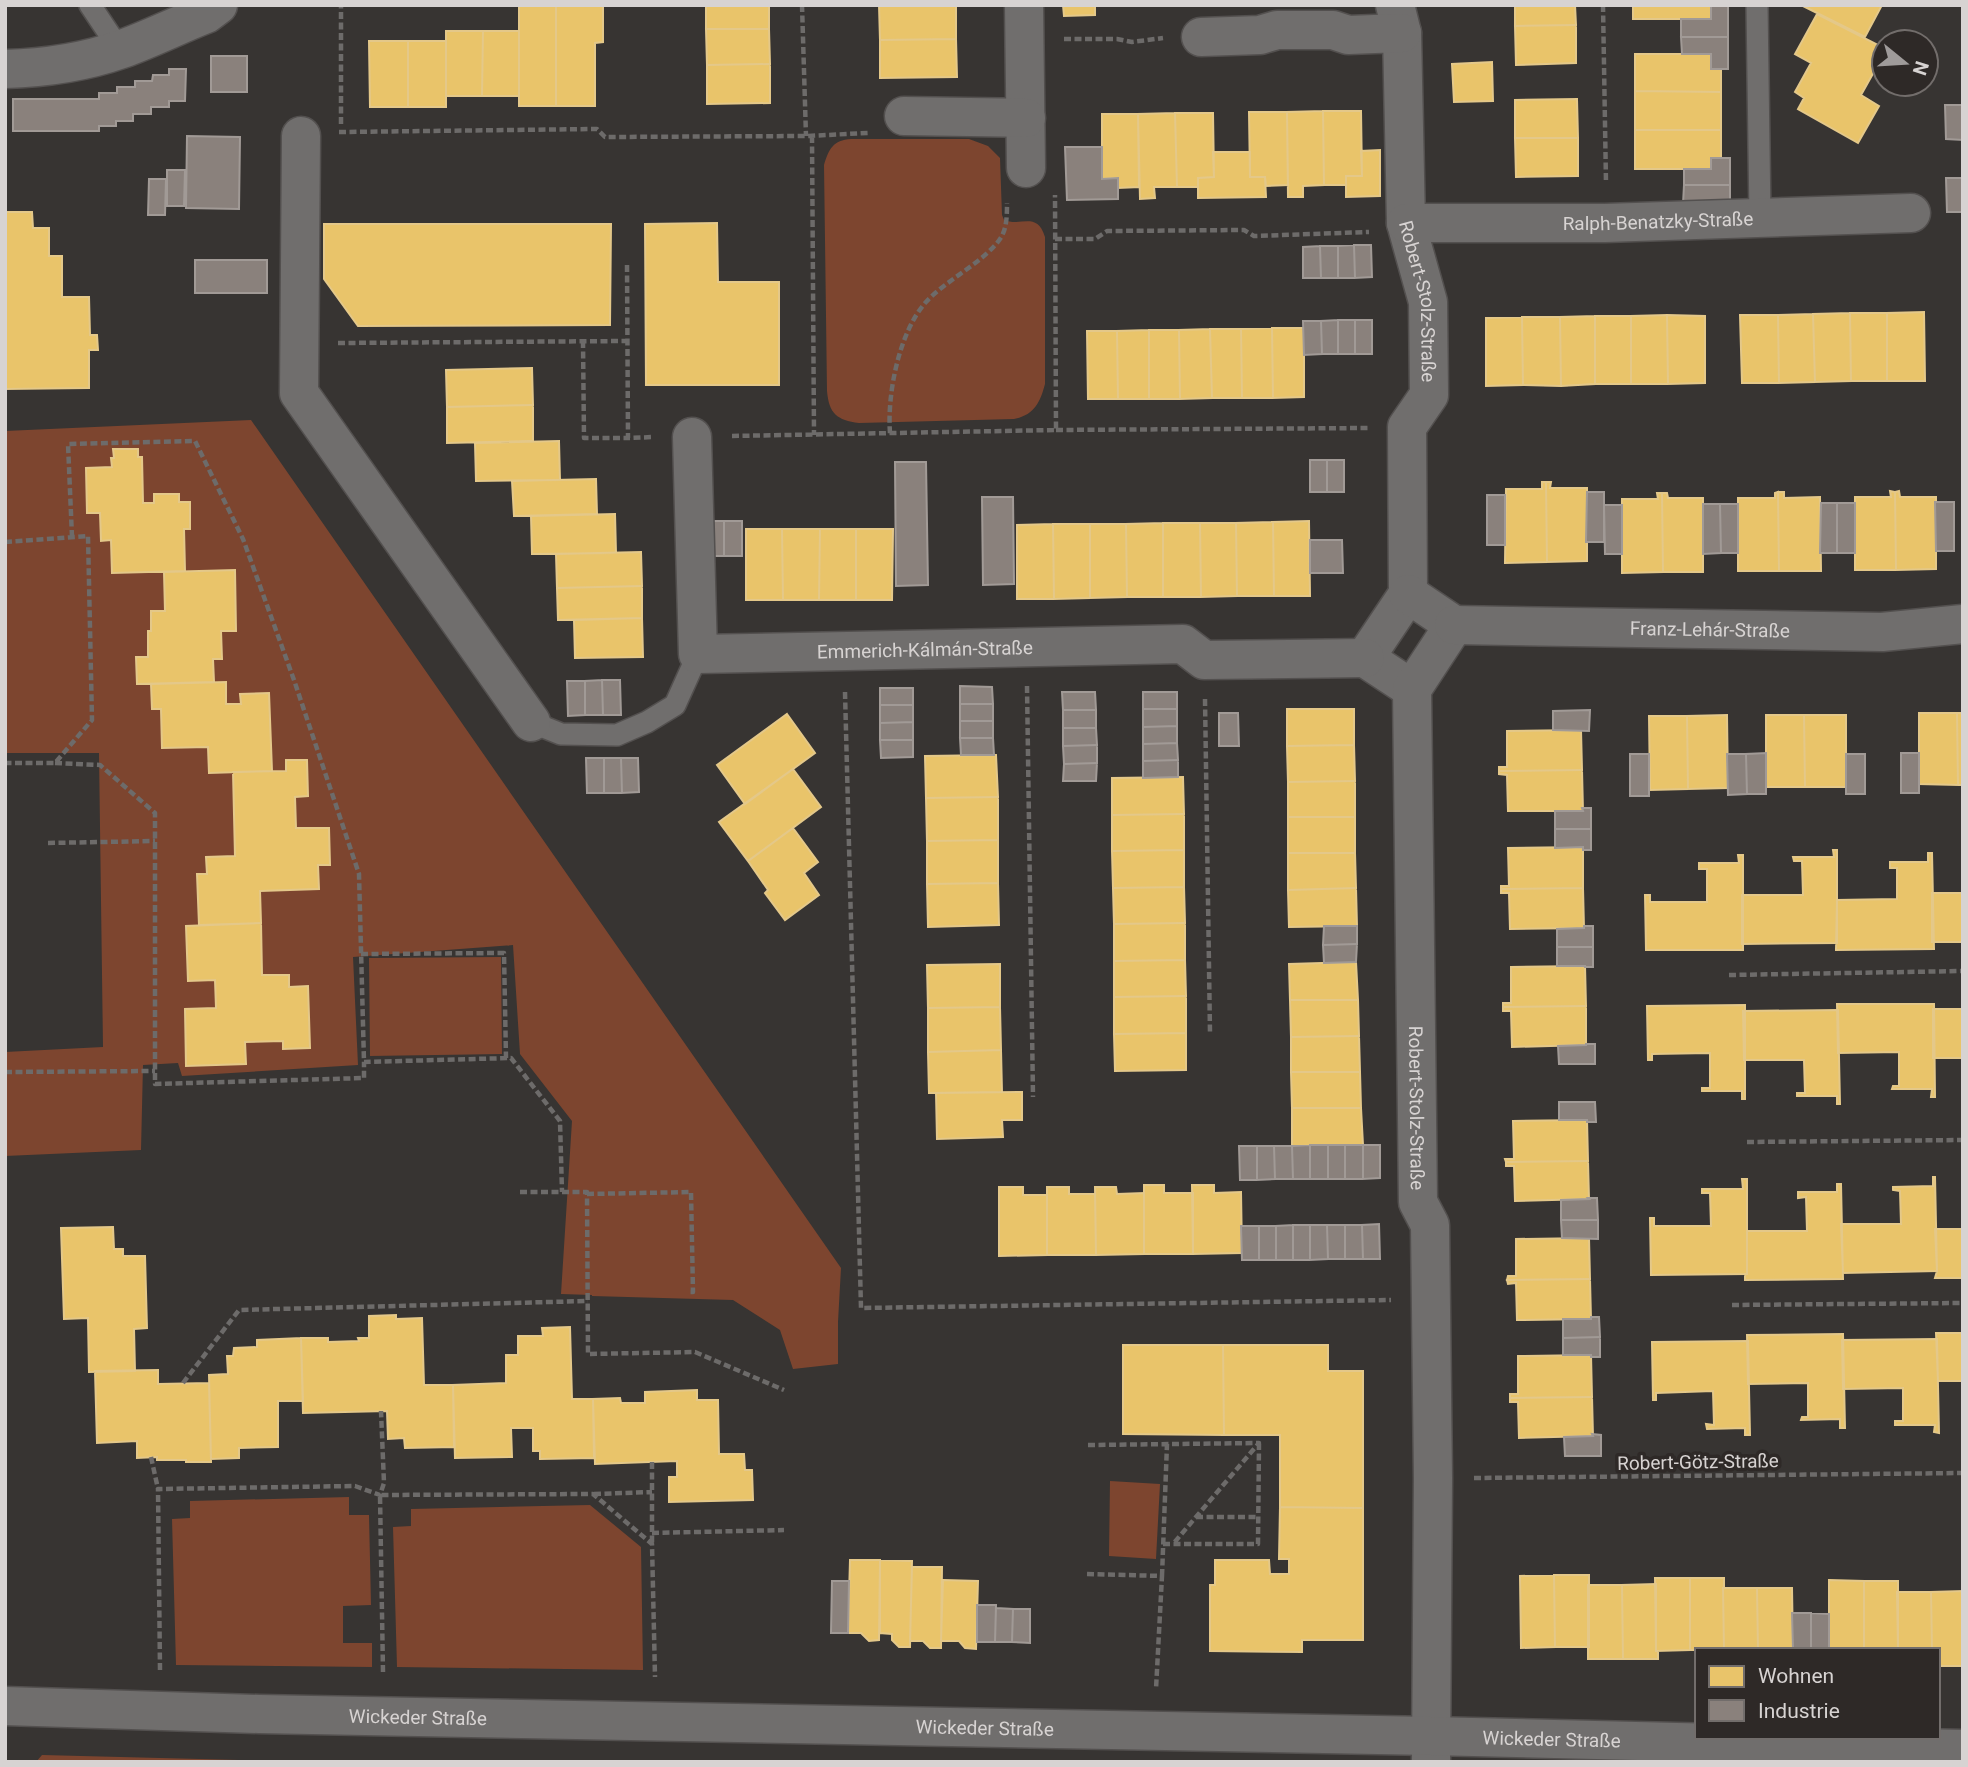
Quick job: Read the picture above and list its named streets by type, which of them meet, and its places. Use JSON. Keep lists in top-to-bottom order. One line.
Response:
{"streets":{"street":["Ralph-Benatzky-Straße","Robert-Stolz-Straße","Franz-Lehár-Straße","Emmerich-Kálmán-Straße","Wickeder Straße"],"path":["Robert-Götz-Straße"]},"crossings":[["Ralph-Benatzky-Straße","Robert-Stolz-Straße"],["Robert-Stolz-Straße","Robert-Götz-Straße"],["Robert-Stolz-Straße","Wickeder Straße"]],"legend":["Wohnen","Industrie"],"north":"right"}
